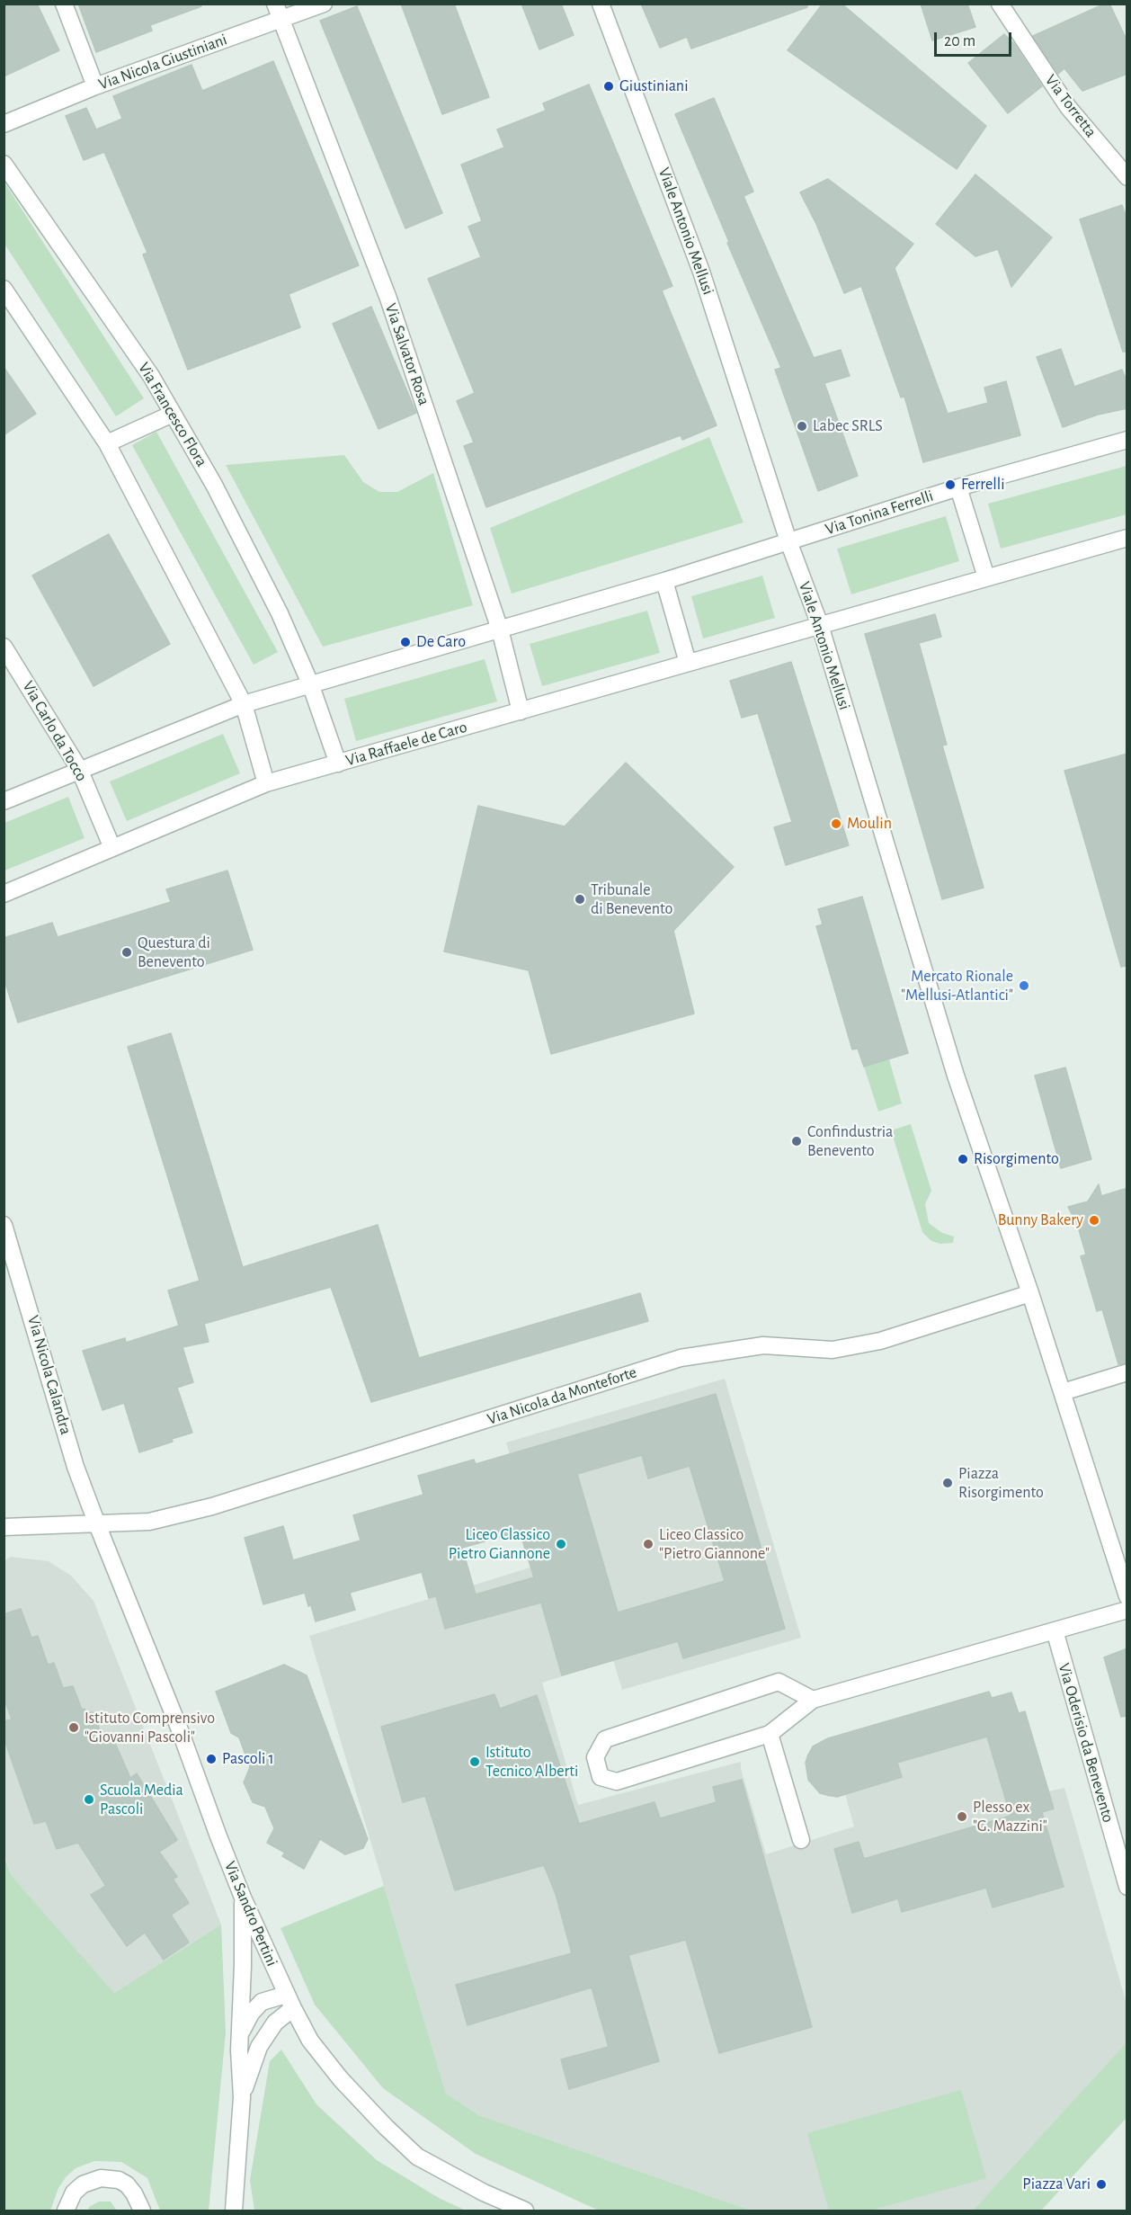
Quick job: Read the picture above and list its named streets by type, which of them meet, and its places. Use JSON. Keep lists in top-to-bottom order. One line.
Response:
{"streets":{"street":["Via Nicola Giustiniani","Via Torretta","Viale Antonio Mellusi","Via Salvator Rosa","Via Francesco Flora","Via Tonina Ferrelli","Via Carlo da Tocco","Via Raffaele de Caro","Via Nicola Calandra","Via Nicola da Monteforte","Via Oderisio da Benevento","Via Sandro Pertini"]},"crossings":[["Via Nicola Giustiniani","Via Salvator Rosa"],["Viale Antonio Mellusi","Via Tonina Ferrelli"],["Viale Antonio Mellusi","Via Raffaele de Caro"],["Viale Antonio Mellusi","Via Nicola da Monteforte"],["Via Salvator Rosa","Via Raffaele de Caro"],["Via Francesco Flora","Via Raffaele de Caro"],["Via Carlo da Tocco","Via Raffaele de Caro"],["Via Nicola Calandra","Via Nicola da Monteforte"],["Via Nicola Calandra","Via Sandro Pertini"],["Via Nicola da Monteforte","Via Sandro Pertini"]],"places":["Giustiniani","Labec SRLS","Ferrelli","De Caro","Moulin","Tribunale di Benevento","Questura di Benevento","Mercato Rionale \"Mellusi-Atlantici\"","Confindustria Benevento","Risorgimento","Bunny Bakery","Piazza Risorgimento","Liceo Classico Pietro Giannone","Liceo Classico \"Pietro Giannone\"","Istituto Comprensivo \"Giovanni Pascoli\"","Pascoli 1","Istituto Tecnico Alberti","Scuola Media Pascoli","Plesso ex \"G. Mazzini\"","Piazza Vari"],"scale_bar":"20 m"}
